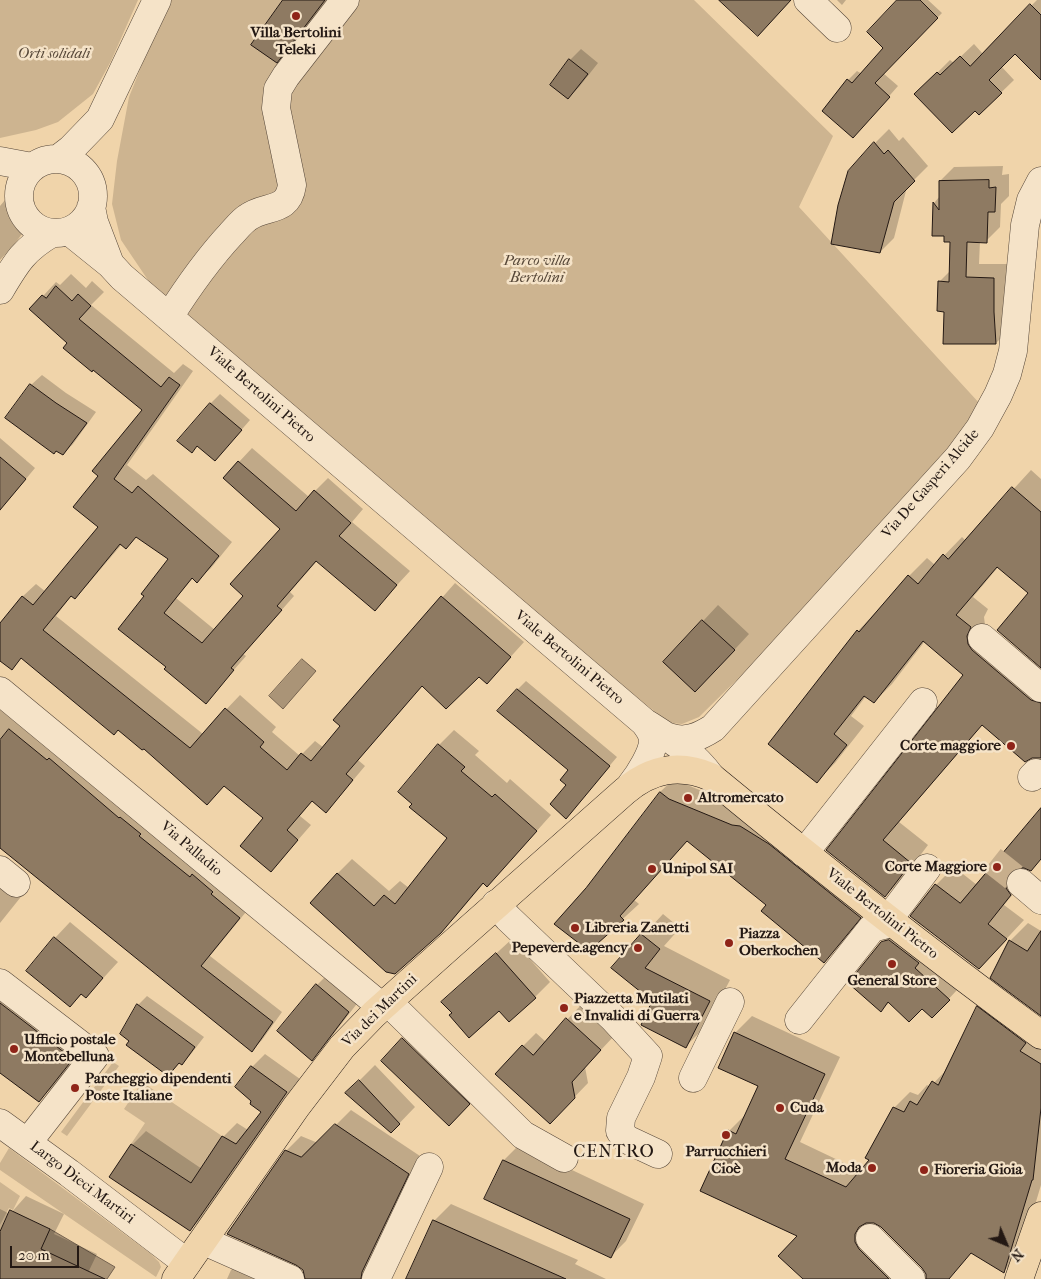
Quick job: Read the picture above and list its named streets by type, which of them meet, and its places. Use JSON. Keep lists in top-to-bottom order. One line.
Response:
{"streets":{"main road":["Viale Bertolini Pietro","Via dei Martini"],"street":["Via De Gasperi Alcide","Via Palladio","Largo Dieci Martiri"]},"crossings":[["Viale Bertolini Pietro","Via De Gasperi Alcide"],["Viale Bertolini Pietro","Via dei Martini"],["Via De Gasperi Alcide","Via dei Martini"],["Via Palladio","Via dei Martini"],["Via dei Martini","Largo Dieci Martiri"]],"districts":["CENTRO"],"parks":["Orti solidali","Parco villa Bertolini"],"places":["Villa Bertolini Teleki","Corte maggiore","Altromercato","Corte Maggiore","Unipol SAI","Libreria Zanetti","Piazza Oberkochen","Pepeverde.agency","General Store","Piazzetta Mutilati e Invalidi di Guerra","Ufficio postale Montebelluna","Parcheggio dipendenti Poste Italiane","Cuda","Parrucchieri Cioè","Moda","Fioreria Gioia"],"scale_bar":"20 m","north":"bottom right"}
